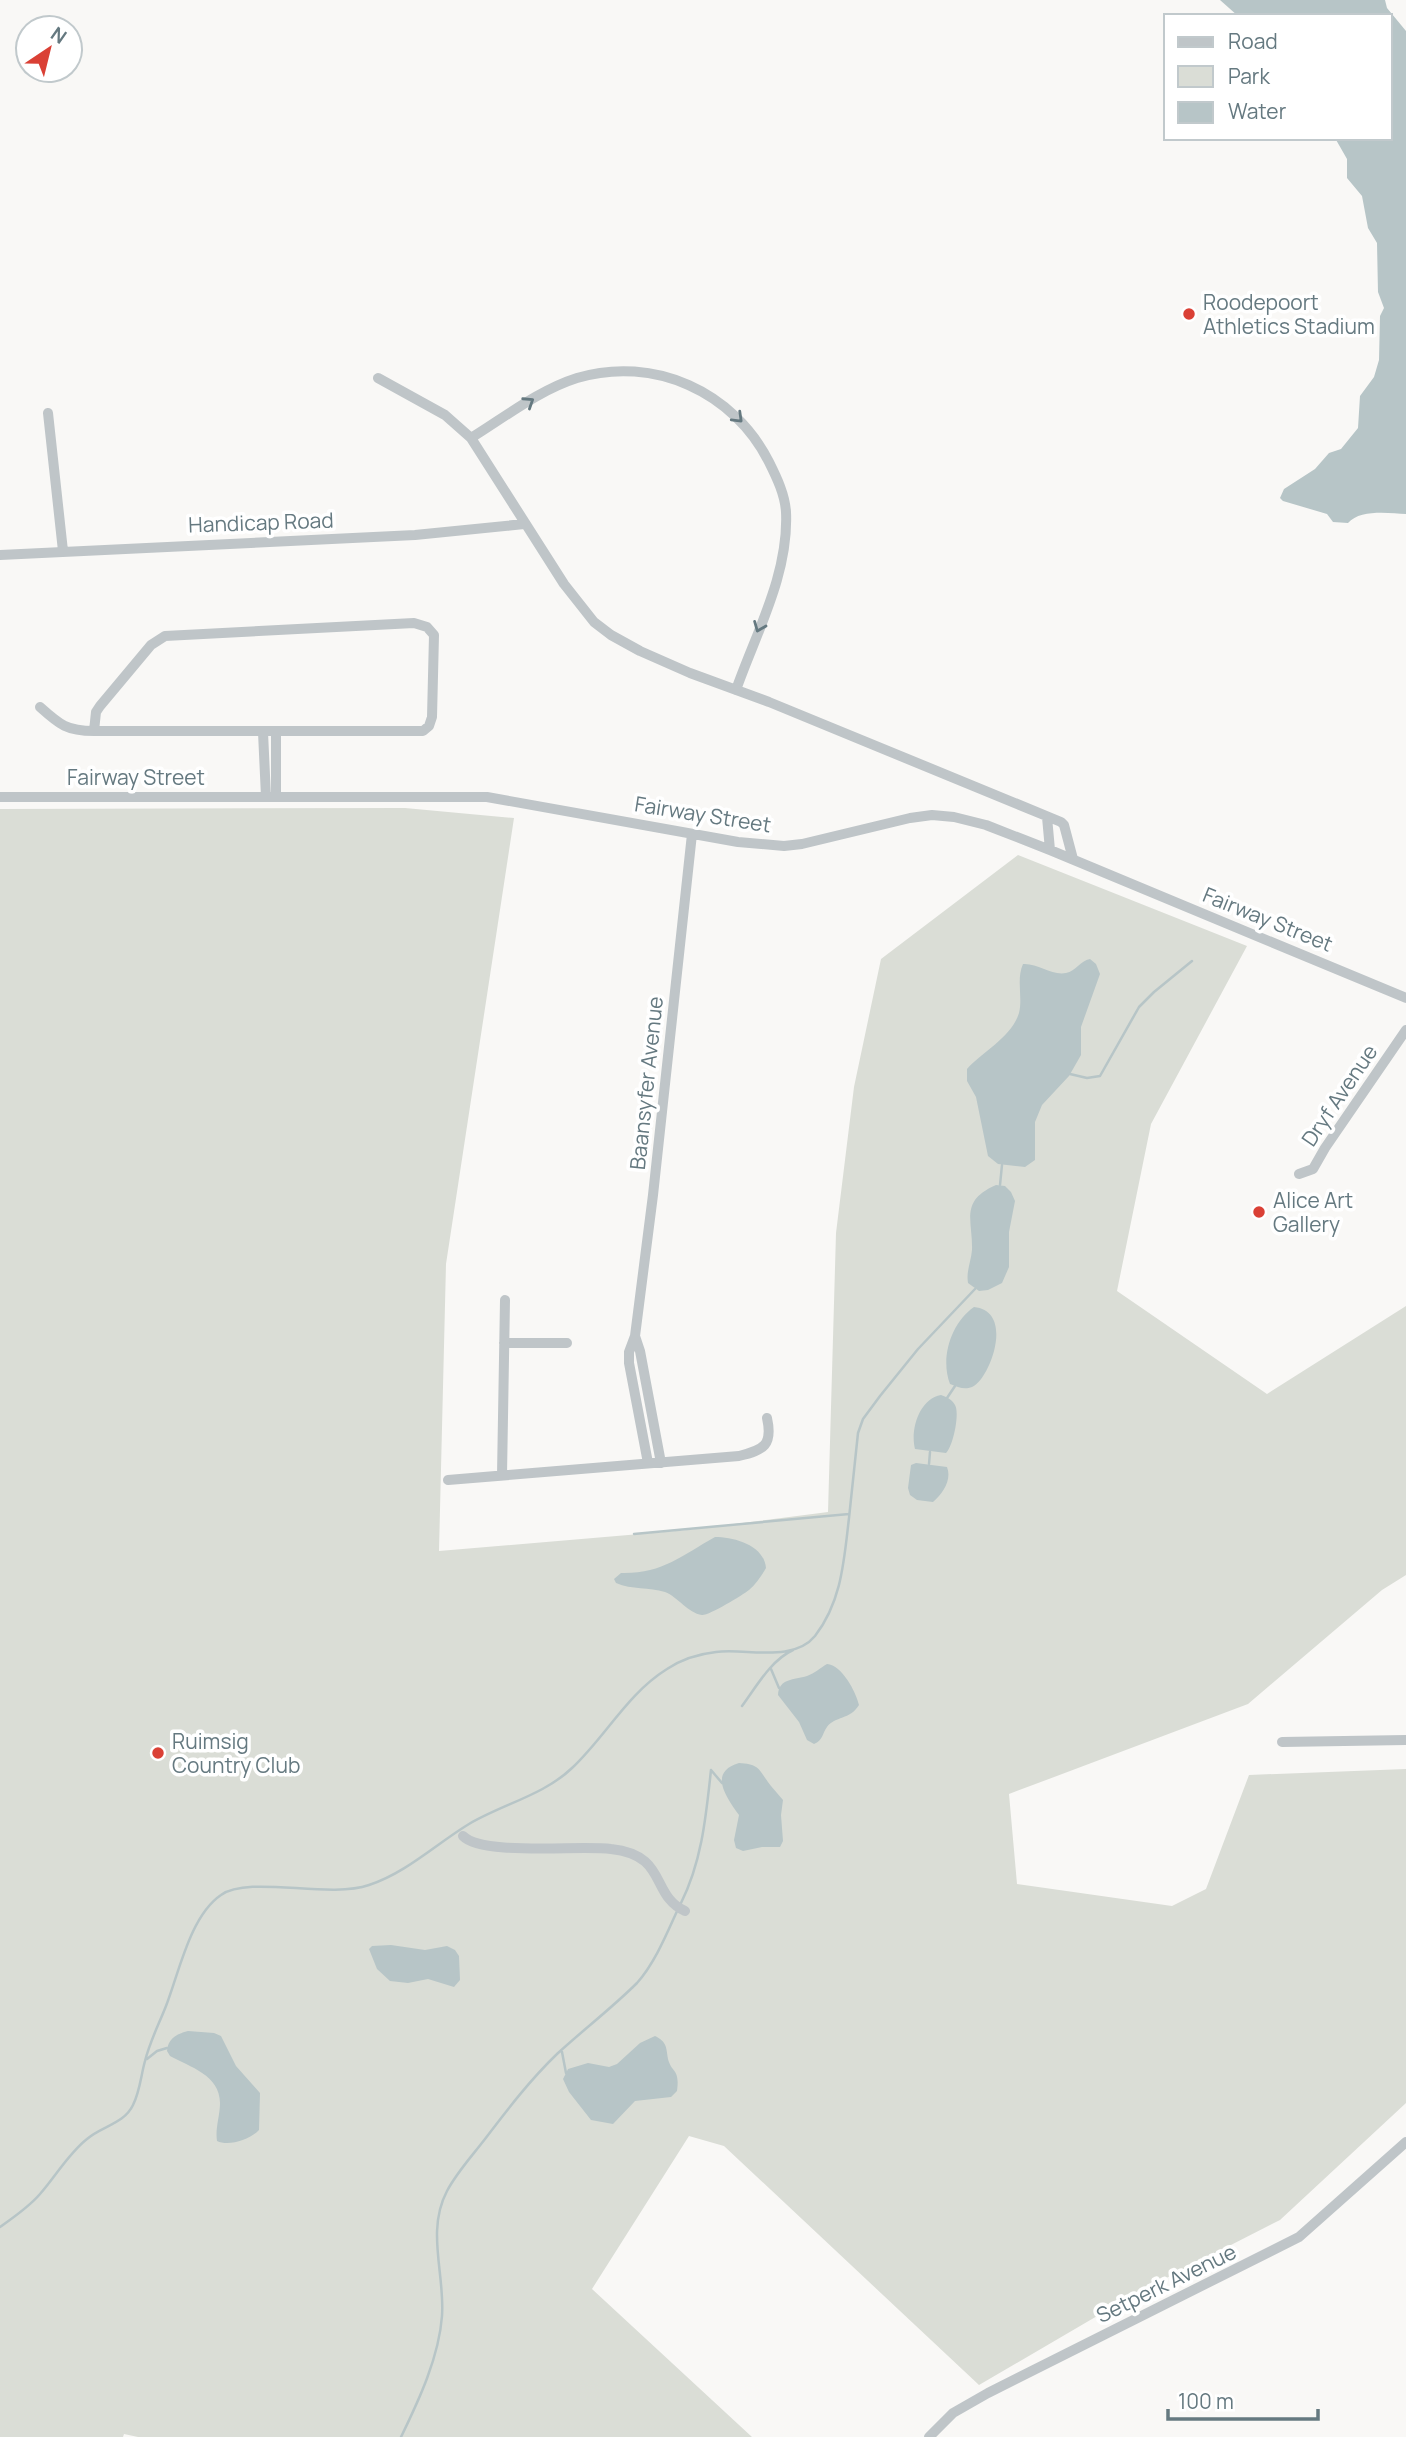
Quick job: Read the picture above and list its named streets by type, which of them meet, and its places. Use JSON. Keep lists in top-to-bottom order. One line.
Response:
{"streets":{"street":["Handicap Road","Fairway Street","Baansyfer Avenue","Dryf Avenue","Setperk Avenue"]},"crossings":[["Fairway Street","Baansyfer Avenue"]],"places":["Roodepoort Athletics Stadium","Alice Art Gallery","Ruimsig Country Club"],"legend":["Road","Park","Water"],"scale_bar":"100 m","north":"top right"}
